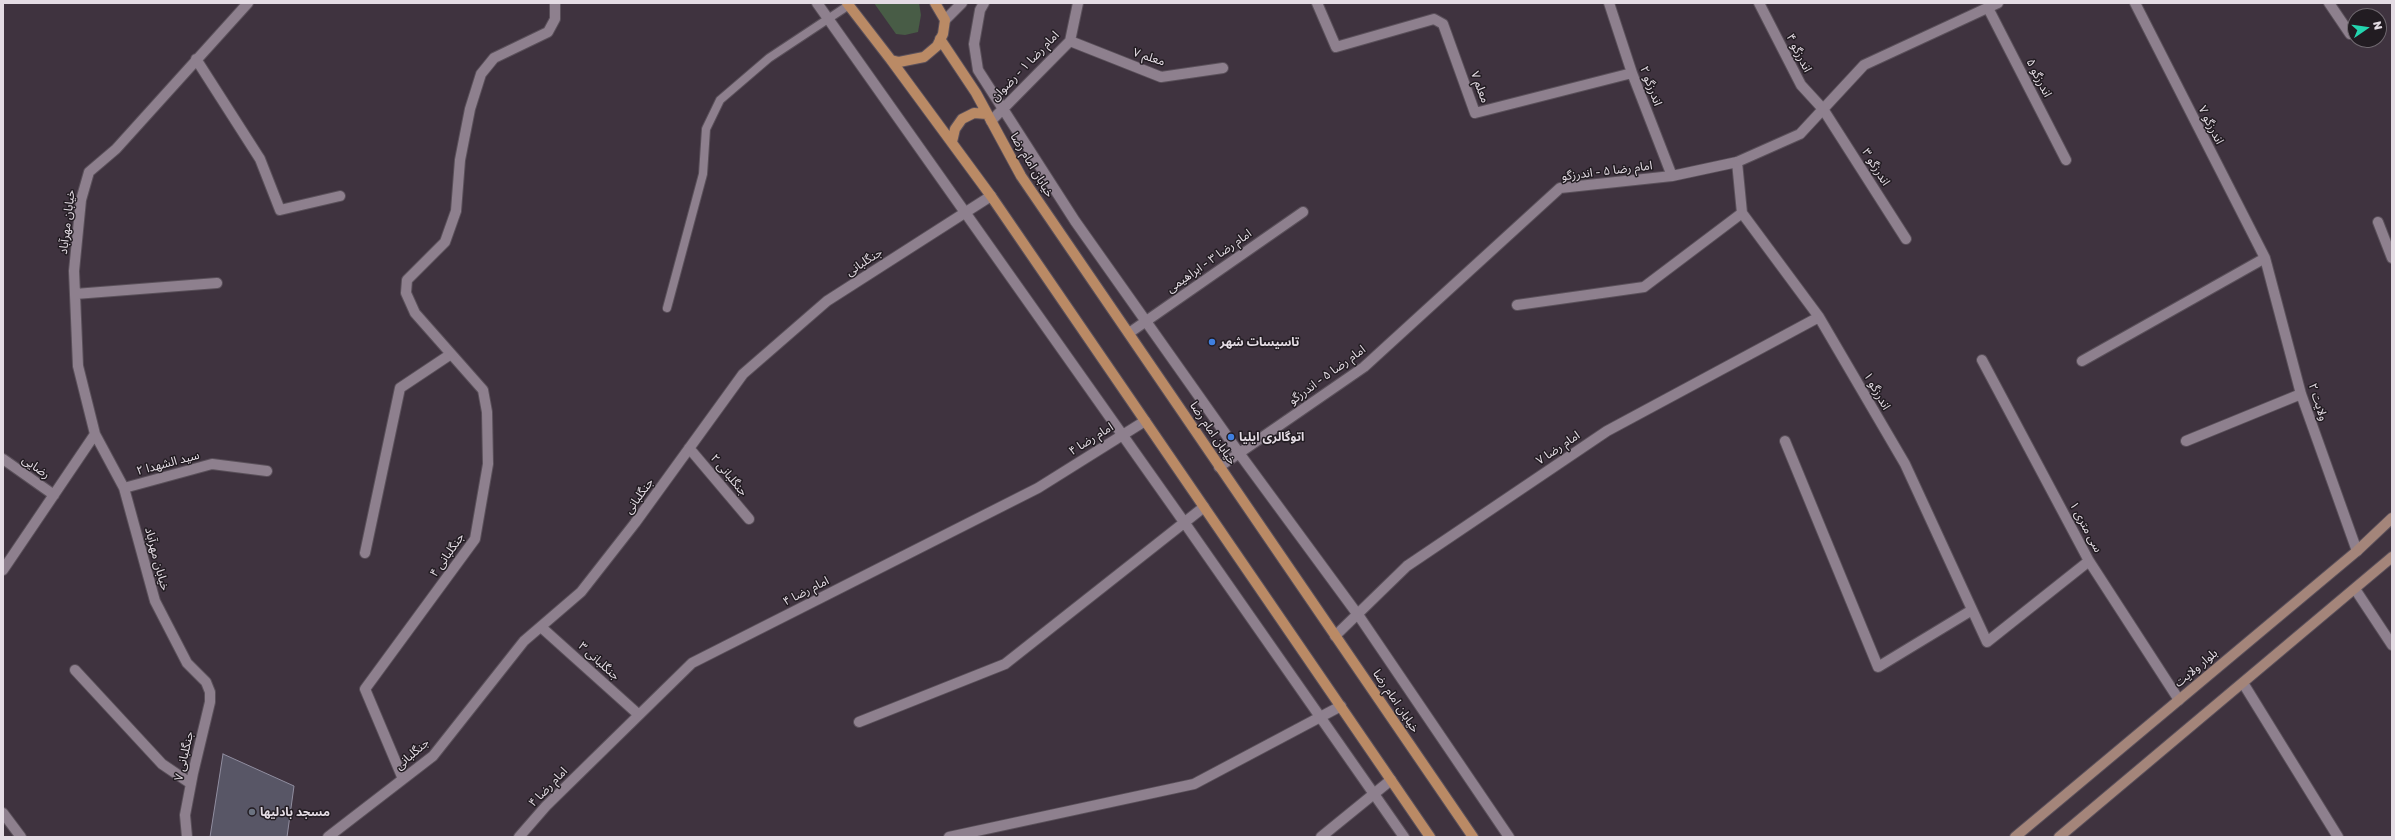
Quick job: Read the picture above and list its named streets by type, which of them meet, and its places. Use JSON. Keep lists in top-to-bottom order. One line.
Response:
{"streets":{"main road":["خیابان امام رضا","بلوار ولایت"],"street":["اندرزگو ۴","معلم ۷","امام رضا ۱ - رضوان","اندرزگو ۵","اندرزگو ۲","اندرزگو ۷","اندرزگو ۳","امام رضا ۵ - اندرزگو","خیابان مهرآباد","امام رضا ۳ - ابراهیمی","جنگلبانی","اندرزگو ۱","ولایت ۲","امام رضا ۴","امام رضا ۷","سید الشهدا ۲","رضایی","جنگلبانی ۲","سی متری ۱","جنگلبانی ۴","جنگلبانی ۳","جنگلبانی ۷"]},"crossings":[["اندرزگو ۴","اندرزگو ۳"],["اندرزگو ۴","امام رضا ۵ - اندرزگو"],["معلم ۷","امام رضا ۱ - رضوان"],["معلم ۷","اندرزگو ۲"],["امام رضا ۱ - رضوان","خیابان امام رضا"],["اندرزگو ۵","امام رضا ۵ - اندرزگو"],["اندرزگو ۲","امام رضا ۵ - اندرزگو"],["اندرزگو ۷","ولایت ۲"],["خیابان امام رضا","امام رضا ۵ - اندرزگو"],["خیابان امام رضا","امام رضا ۳ - ابراهیمی"],["خیابان امام رضا","امام رضا ۷"],["اندرزگو ۳","امام رضا ۵ - اندرزگو"],["خیابان مهرآباد","سید الشهدا ۲"],["خیابان مهرآباد","جنگلبانی ۷"],["جنگلبانی","جنگلبانی ۲"],["جنگلبانی","جنگلبانی ۴"],["جنگلبانی","جنگلبانی ۳"],["اندرزگو ۱","امام رضا ۷"],["اندرزگو ۱","سی متری ۱"],["ولایت ۲","بلوار ولایت"],["امام رضا ۴","جنگلبانی ۳"],["سی متری ۱","بلوار ولایت"]],"places":["تاسیسات شهر","اتوگالری ایلیا","مسجد بادلیها"],"north":"right"}
